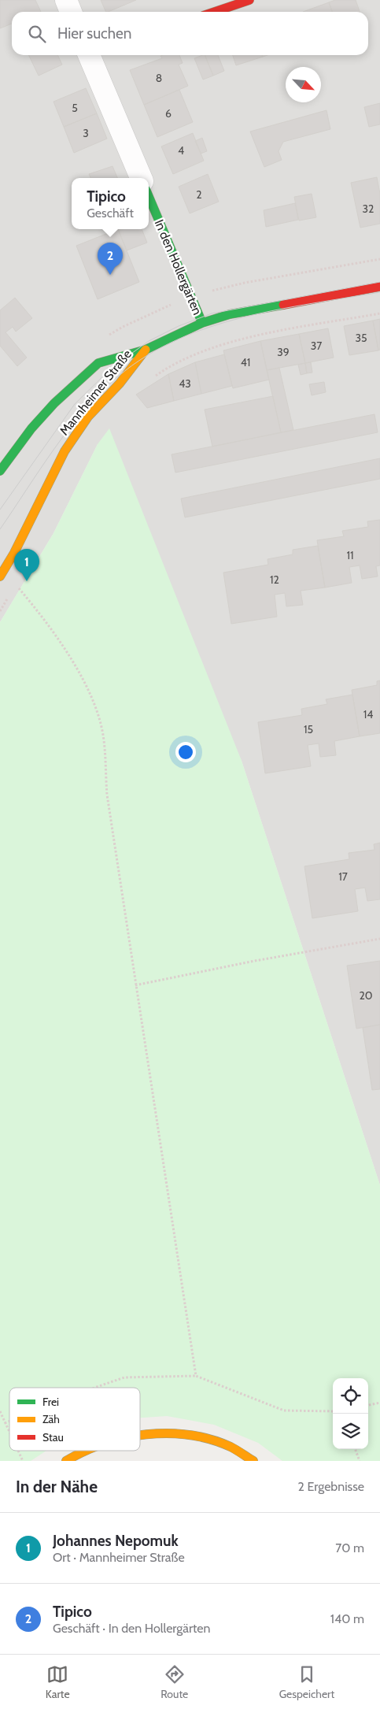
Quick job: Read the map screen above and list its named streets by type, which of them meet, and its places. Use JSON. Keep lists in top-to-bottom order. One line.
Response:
{"streets":{"street":["In den Hollergärten","Mannheimer Straße"]},"crossings":[["In den Hollergärten","Mannheimer Straße"]],"house_numbers":["8","5","6","3","4","2","32","35","37","39","41","43","11","12","14","15","17","20"],"legend":["Frei","Zäh","Stau"],"north":"bottom right","page":{"search":"Hier suchen","popup":["Tipico","Geschäft"],"pins":["2","1"],"heading":["In der Nähe","2 Ergebnisse"],"list":[{"mark":"1","name":"Johannes Nepomuk","note":"Ort · Mannheimer Straße","value":"70 m"},{"mark":"2","name":"Tipico","note":"Geschäft · In den Hollergärten","value":"140 m"}],"nav":["Karte","Route","Gespeichert"]}}
